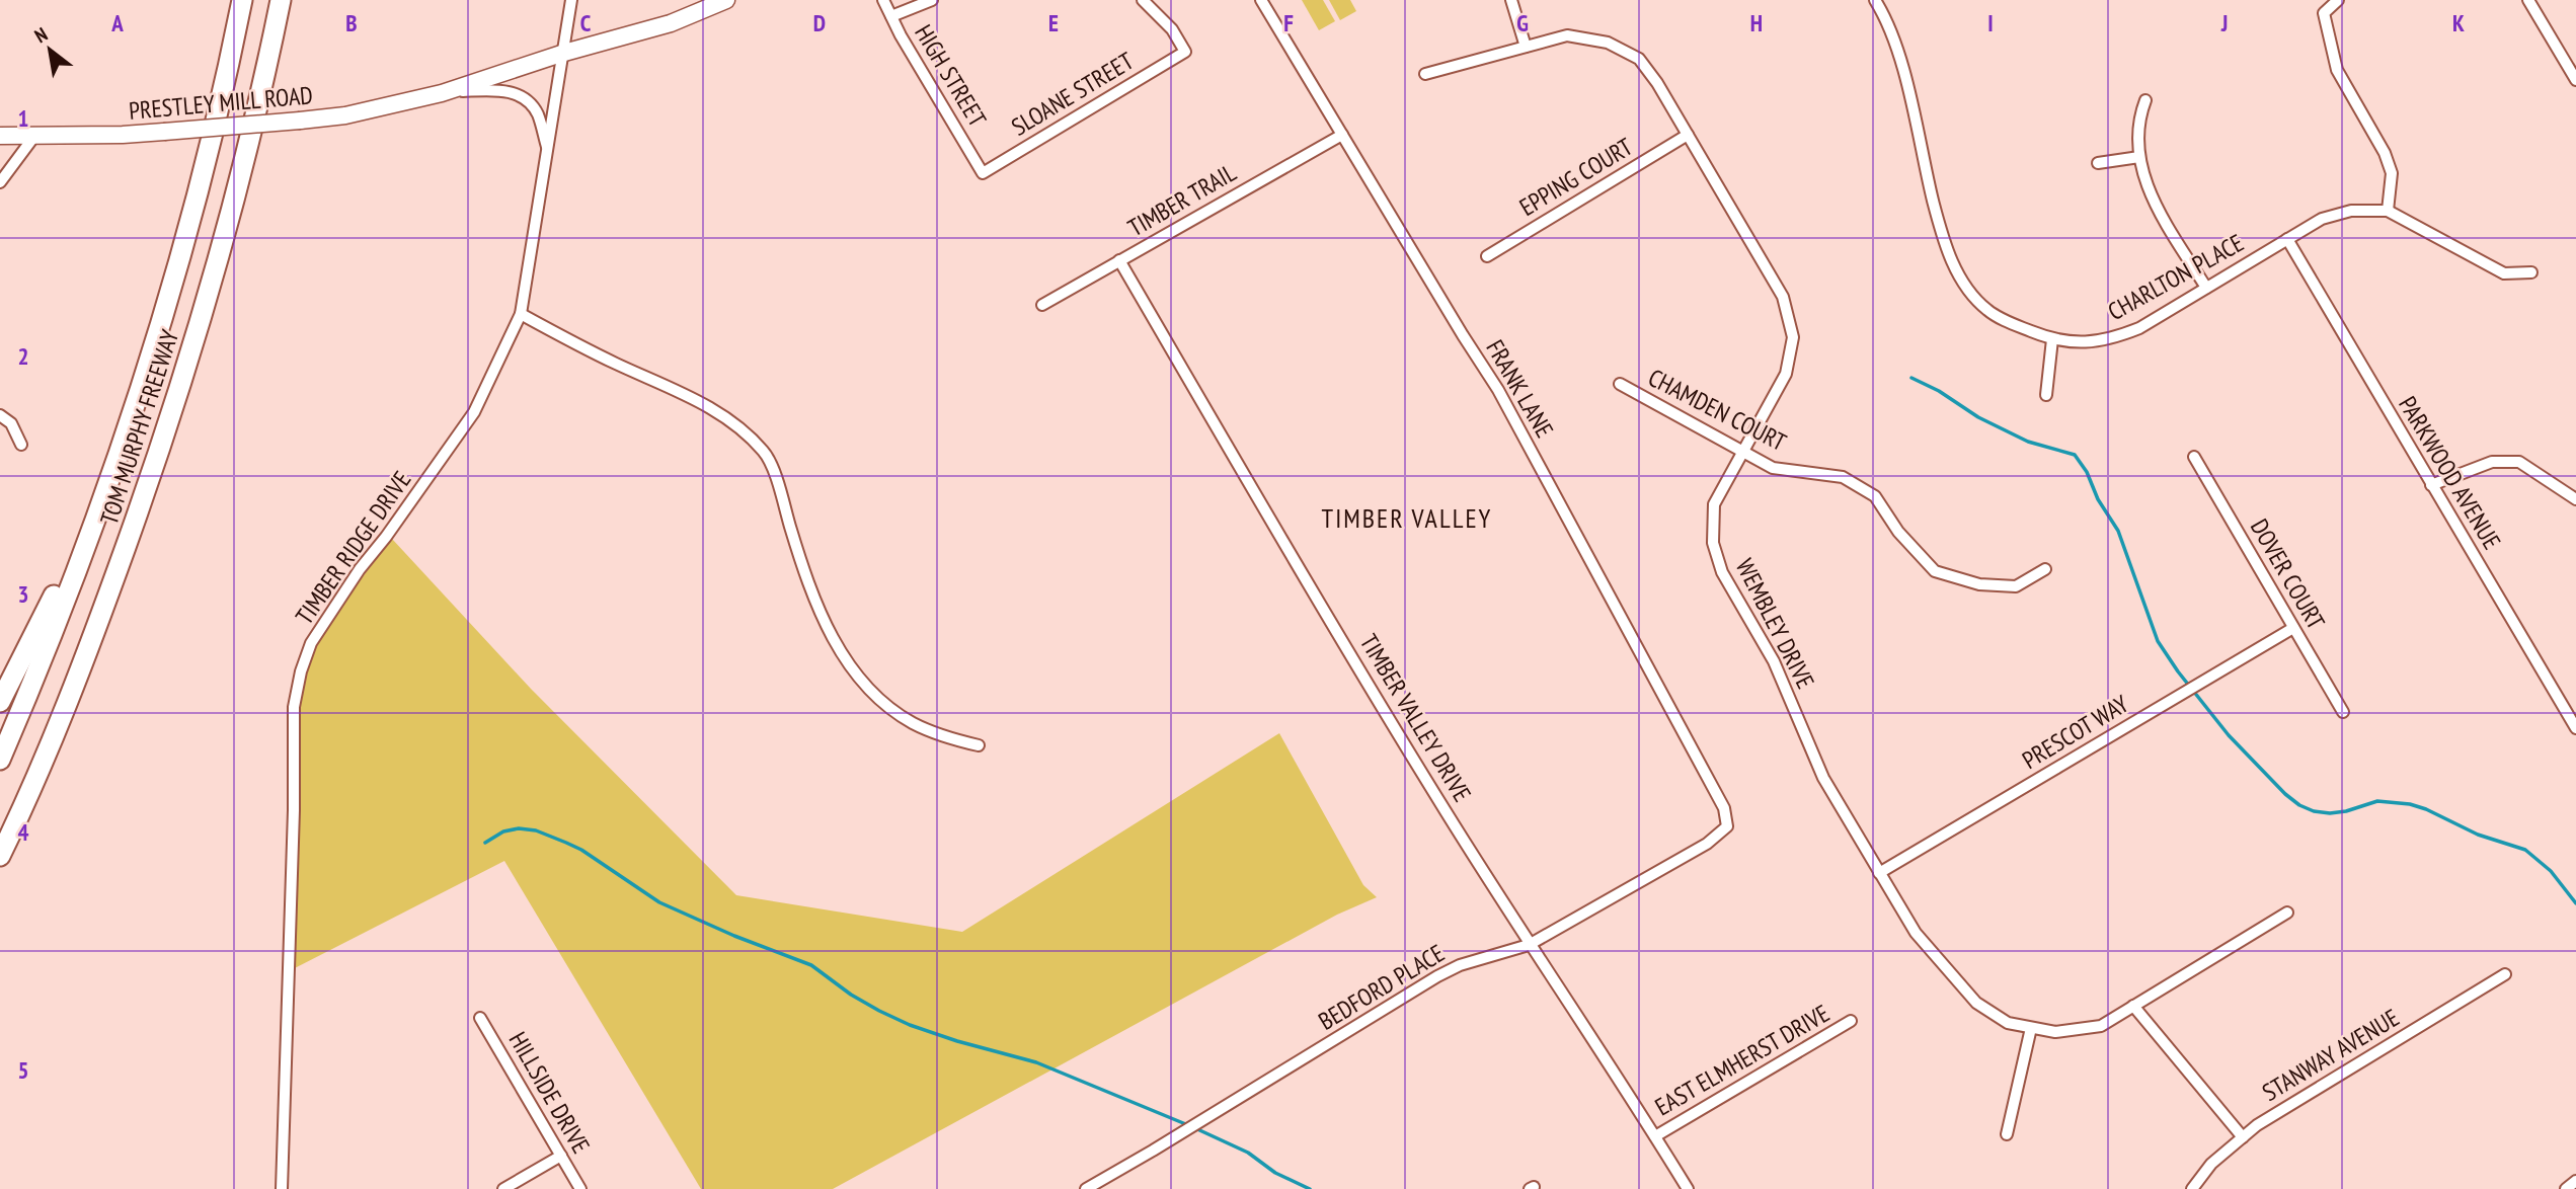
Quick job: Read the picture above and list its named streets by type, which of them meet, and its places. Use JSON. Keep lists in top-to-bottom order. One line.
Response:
{"streets":{"highway":["TOM MURPHY FREEWAY"],"street":["HIGH STREET","SLOANE STREET","PRESTLEY MILL ROAD","EPPING COURT","TIMBER TRAIL","CHARLTON PLACE","FRANK LANE","CHAMDEN COURT","PARKWOOD AVENUE","TIMBER RIDGE DRIVE","DOVER COURT","WEMBLEY DRIVE","TIMBER VALLEY DRIVE","PRESCOT WAY","BEDFORD PLACE","STANWAY AVENUE","EAST ELMHERST DRIVE","HILLSIDE DRIVE"]},"crossings":[["HIGH STREET","SLOANE STREET"],["PRESTLEY MILL ROAD","TIMBER RIDGE DRIVE"],["EPPING COURT","WEMBLEY DRIVE"],["TIMBER TRAIL","FRANK LANE"],["TIMBER TRAIL","TIMBER VALLEY DRIVE"],["CHARLTON PLACE","PARKWOOD AVENUE"],["FRANK LANE","BEDFORD PLACE"],["CHAMDEN COURT","WEMBLEY DRIVE"],["DOVER COURT","PRESCOT WAY"],["WEMBLEY DRIVE","PRESCOT WAY"],["TIMBER VALLEY DRIVE","BEDFORD PLACE"],["TIMBER VALLEY DRIVE","EAST ELMHERST DRIVE"]],"districts":["TIMBER VALLEY"],"north":"top left","grid":{"columns":["A","B","C","D","E","F","G","H","I","J","K"],"rows":["1","2","3","4","5"]}}
